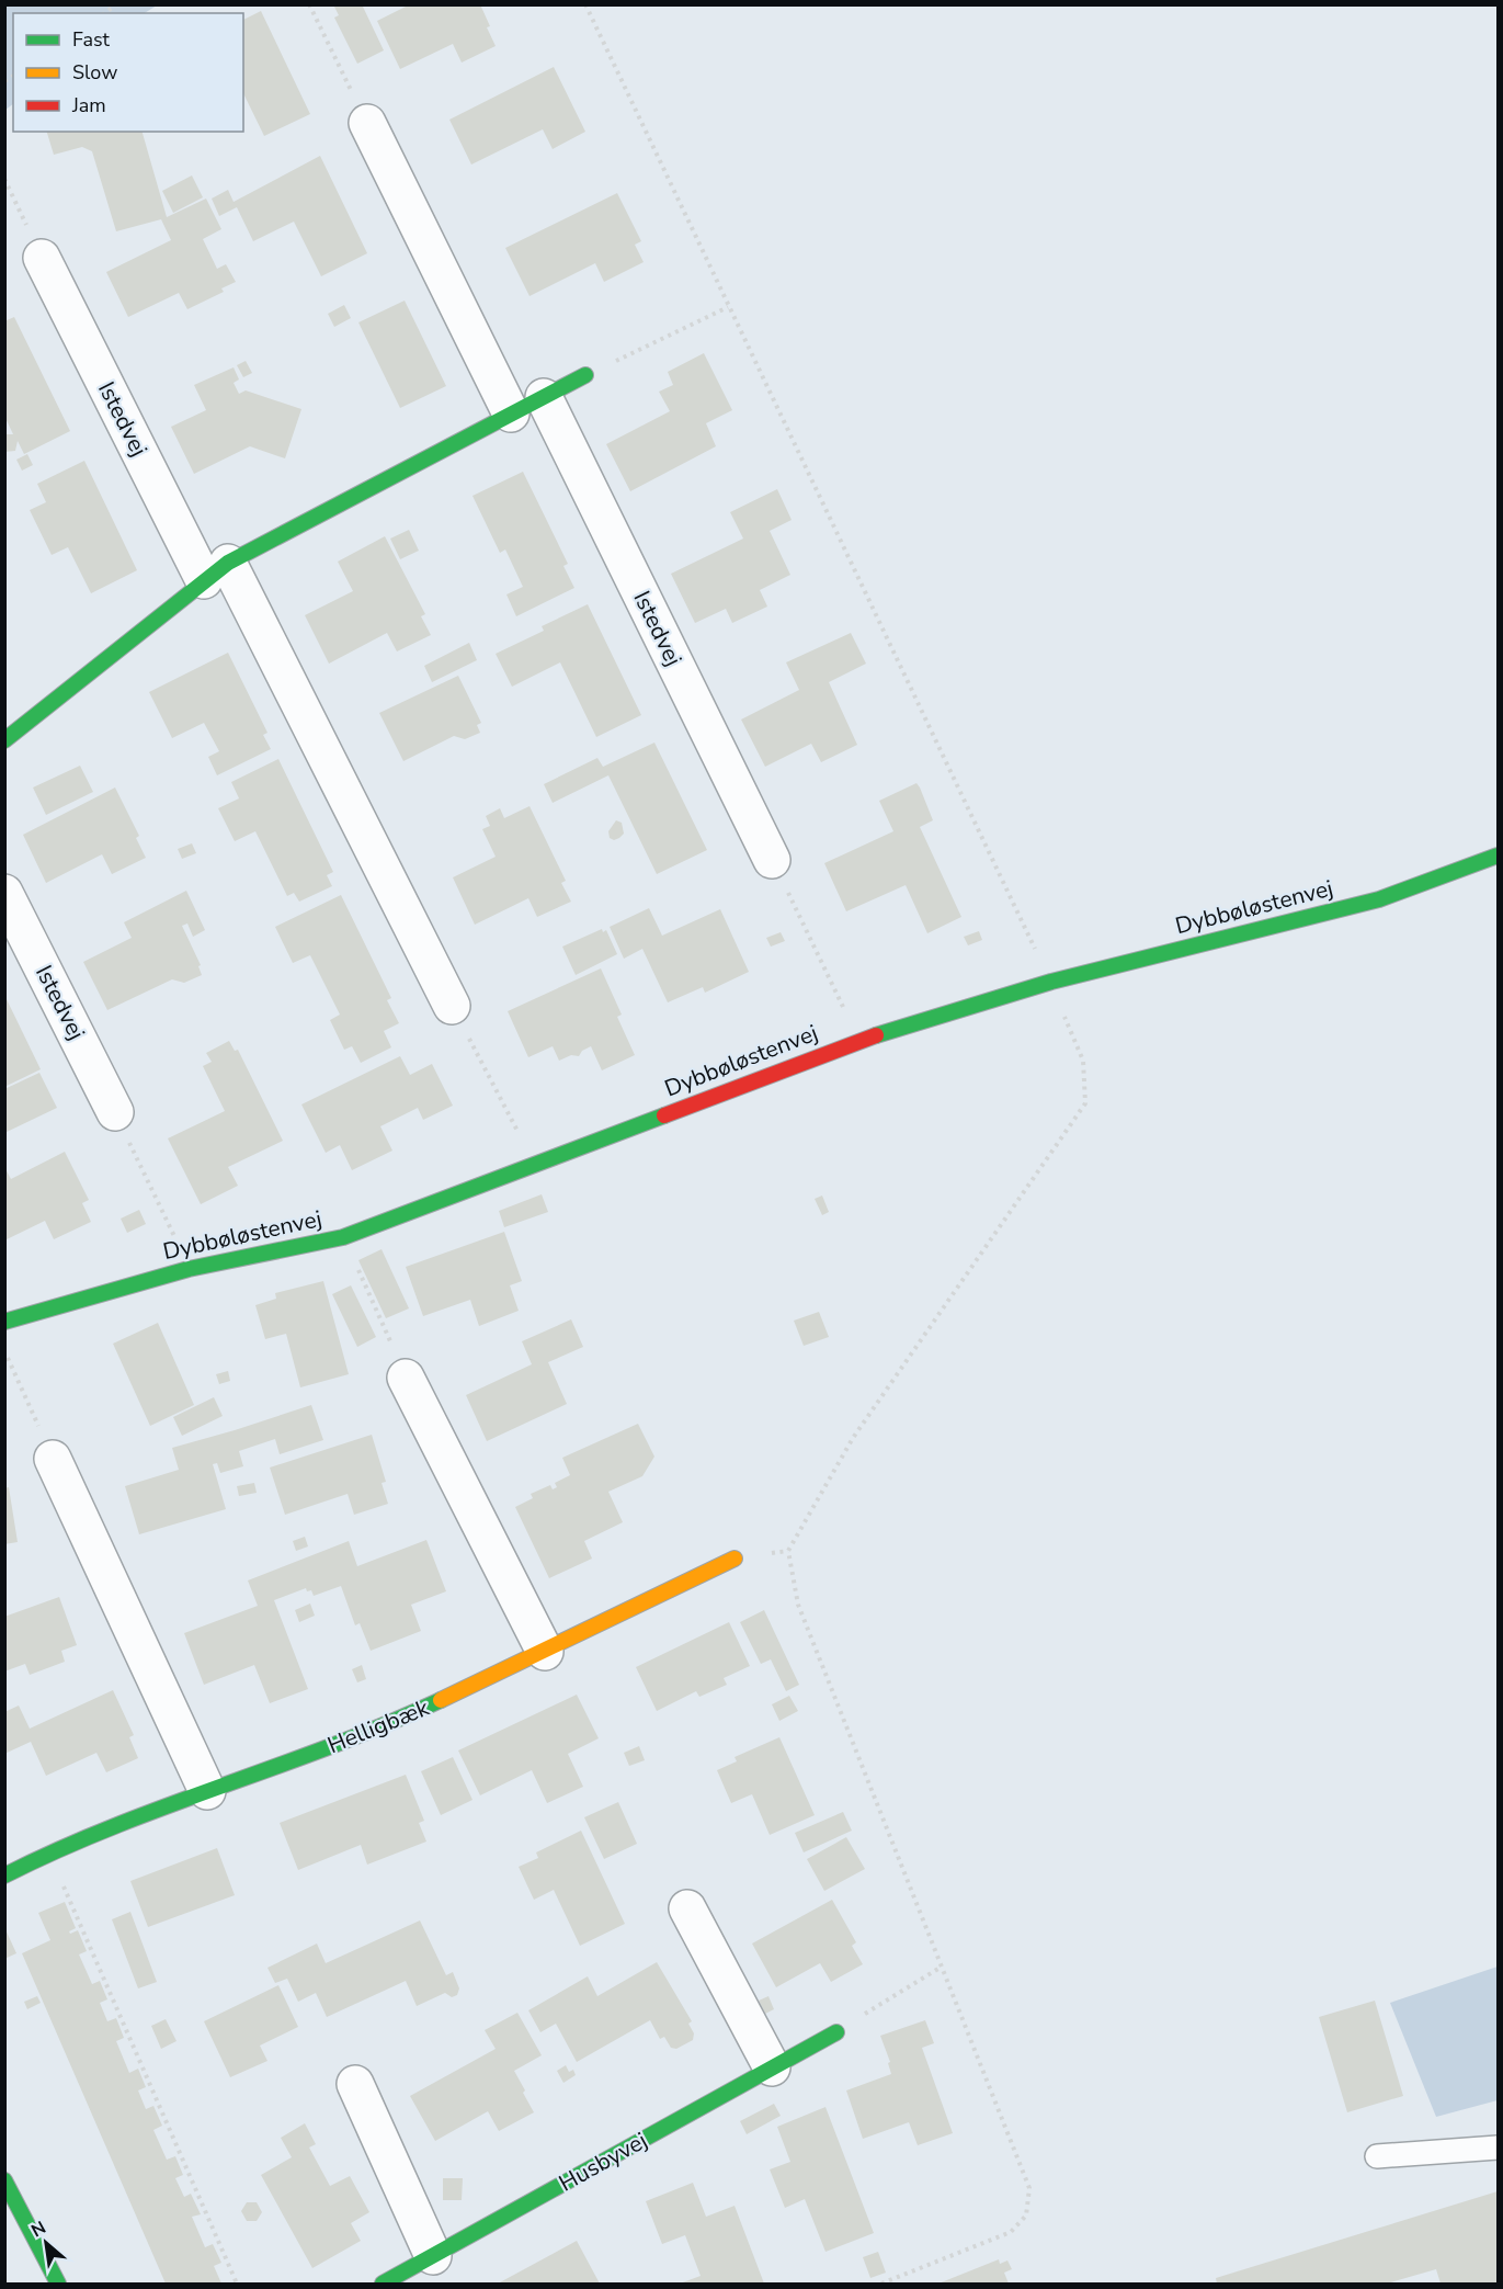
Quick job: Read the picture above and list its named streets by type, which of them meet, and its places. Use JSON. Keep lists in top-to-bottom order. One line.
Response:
{"streets":{"street":["Istedvej","Dybbøløstenvej","Helligbæk","Husbyvej"]},"legend":["Fast","Slow","Jam"],"north":"top left"}
